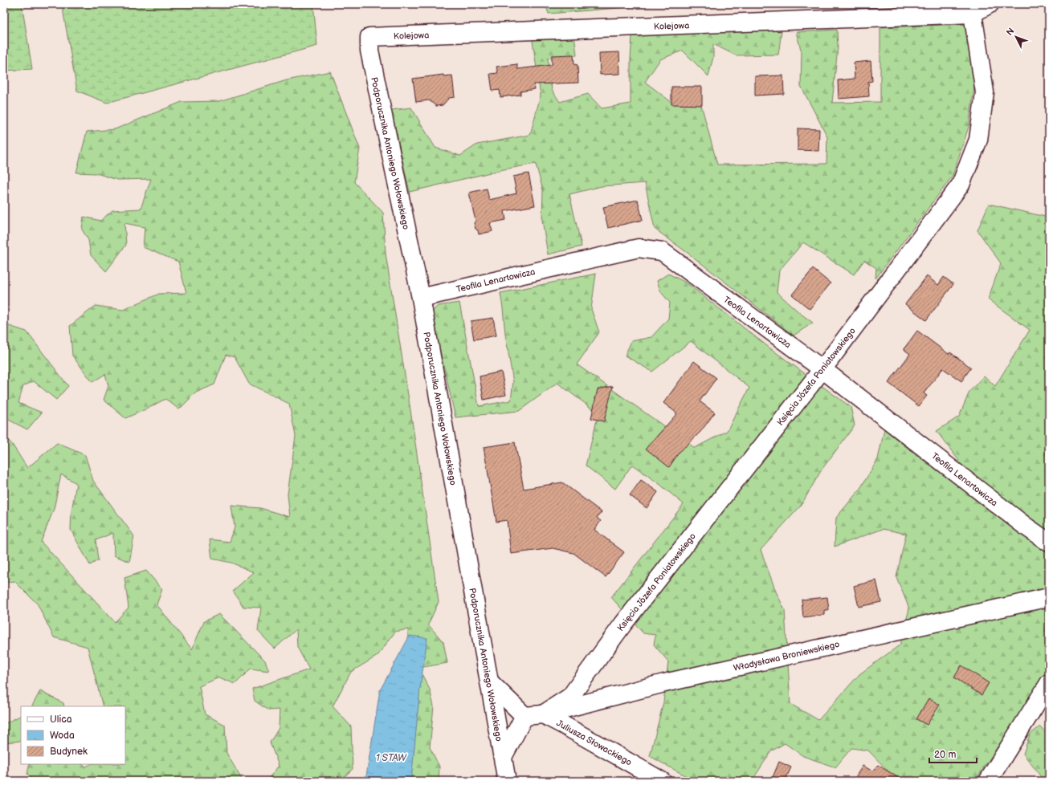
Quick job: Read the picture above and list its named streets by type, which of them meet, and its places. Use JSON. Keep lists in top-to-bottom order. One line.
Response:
{"streets":{"street":["Kolejowa","Podporucznika Antoniego Wołowskiego","Teofila Lenartowicza","Księcia Józefa Poniatowskiego","Władysława Broniewskiego","Juliusza Słowackiego"]},"crossings":[["Kolejowa","Podporucznika Antoniego Wołowskiego"],["Kolejowa","Księcia Józefa Poniatowskiego"],["Podporucznika Antoniego Wołowskiego","Teofila Lenartowicza"],["Teofila Lenartowicza","Księcia Józefa Poniatowskiego"],["Księcia Józefa Poniatowskiego","Władysława Broniewskiego"],["Księcia Józefa Poniatowskiego","Juliusza Słowackiego"],["Władysława Broniewskiego","Juliusza Słowackiego"]],"water":["1 STAW"],"legend":["Ulica","Woda","Budynek"],"scale_bar":"20 m","north":"top left"}
